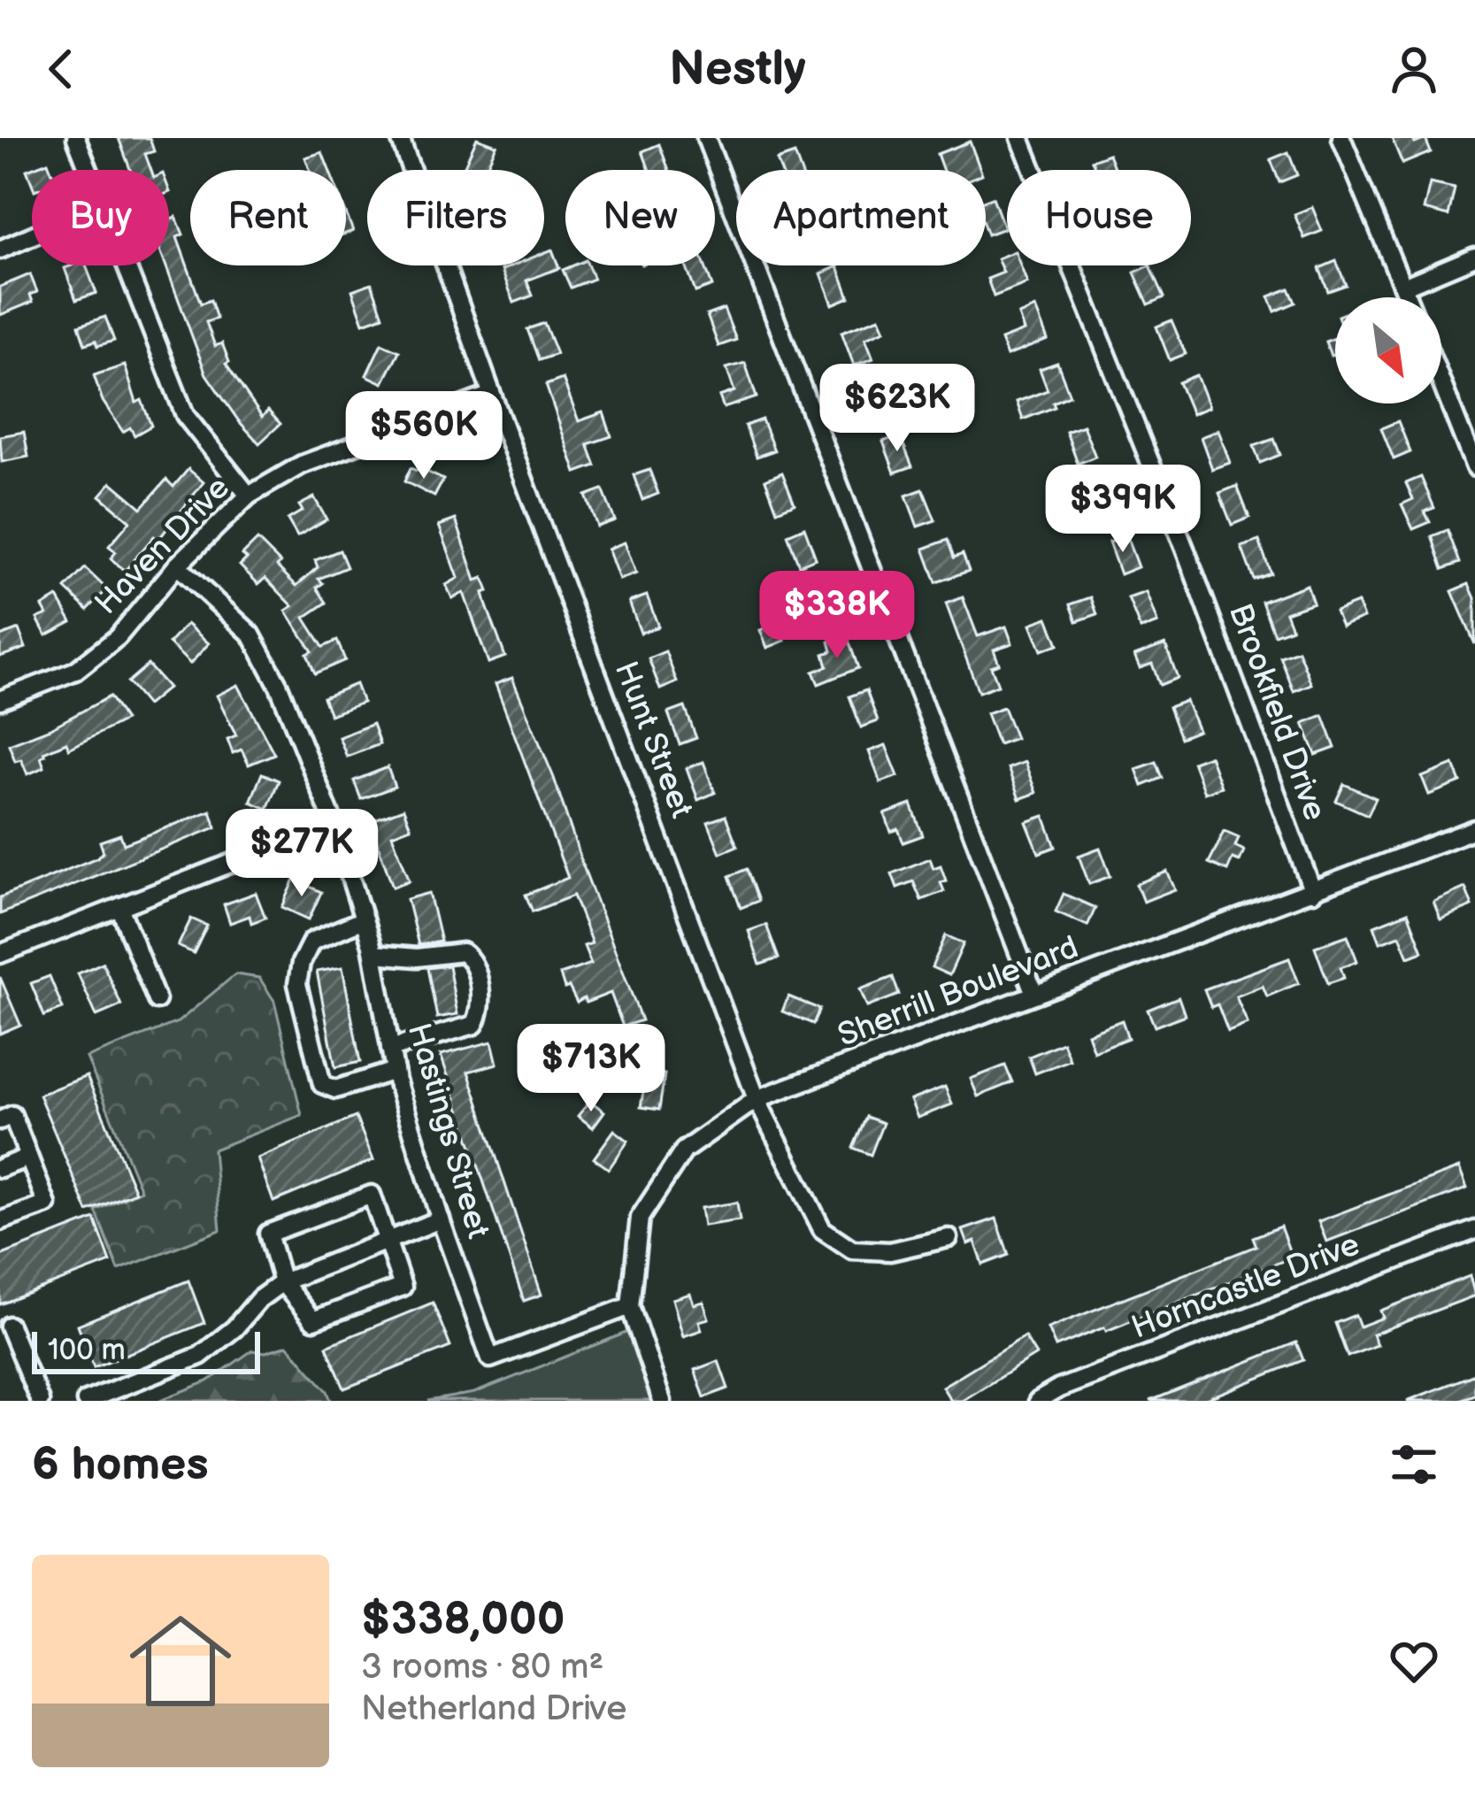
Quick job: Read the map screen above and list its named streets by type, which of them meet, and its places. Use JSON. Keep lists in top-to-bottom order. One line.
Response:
{"streets":{"street":["Haven Drive","Brookfield Drive","Hunt Street","Sherrill Boulevard","Hastings Street","Horncastle Drive"]},"crossings":[["Haven Drive","Hunt Street"],["Haven Drive","Hastings Street"],["Brookfield Drive","Sherrill Boulevard"],["Hunt Street","Sherrill Boulevard"],["Sherrill Boulevard","Hastings Street"]],"scale_bar":"100 m","north":"bottom right","page":{"header":"Nestly","chip":["Buy","Rent","Filters","New","Apartment","House"],"price":["$623K","$560K","$399K","$338K","$277K","$713K"],"scale":"100 m","heading":"6 homes","list":[{"name":"$338,000","note":"3 rooms · 80 m² · Netherland Drive"}]}}
